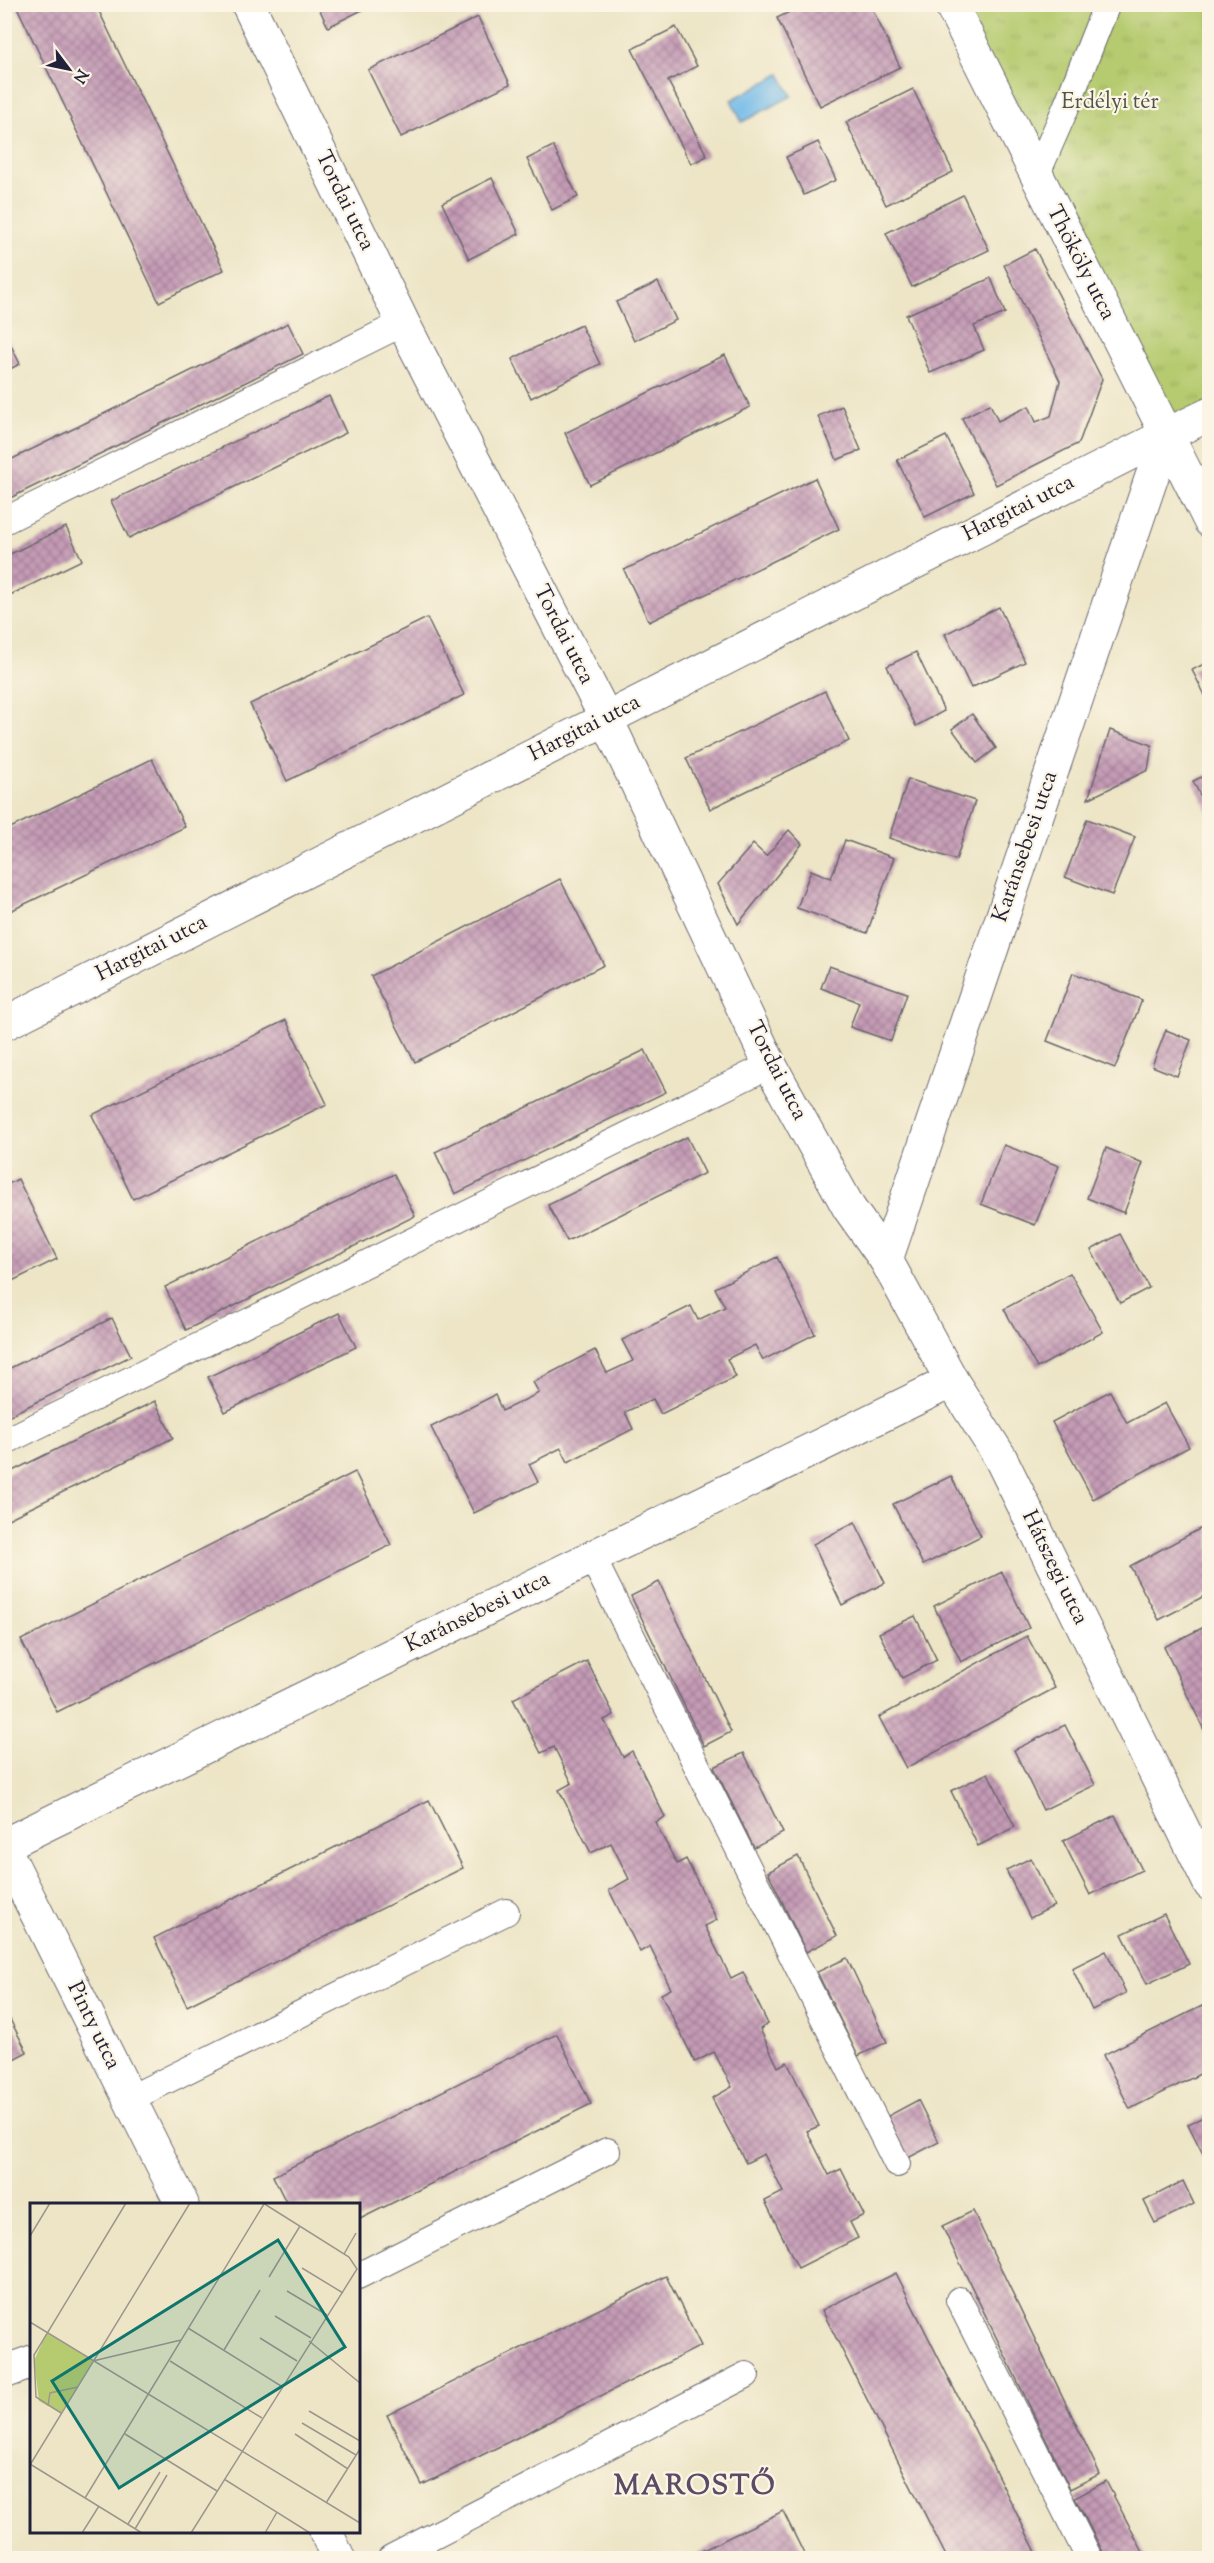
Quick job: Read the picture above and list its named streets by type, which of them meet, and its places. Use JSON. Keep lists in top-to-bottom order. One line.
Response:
{"streets":{"street":["Tordai utca","Thököly utca","Hargitai utca","Karánsebesi utca","Hátszegi utca","Pinty utca"]},"crossings":[["Tordai utca","Hargitai utca"],["Tordai utca","Karánsebesi utca"],["Tordai utca","Hátszegi utca"],["Thököly utca","Hargitai utca"],["Thököly utca","Karánsebesi utca"],["Hargitai utca","Karánsebesi utca"],["Karánsebesi utca","Hátszegi utca"],["Karánsebesi utca","Pinty utca"]],"districts":["MAROSTŐ"],"parks":["Erdélyi tér"],"north":"bottom right"}
